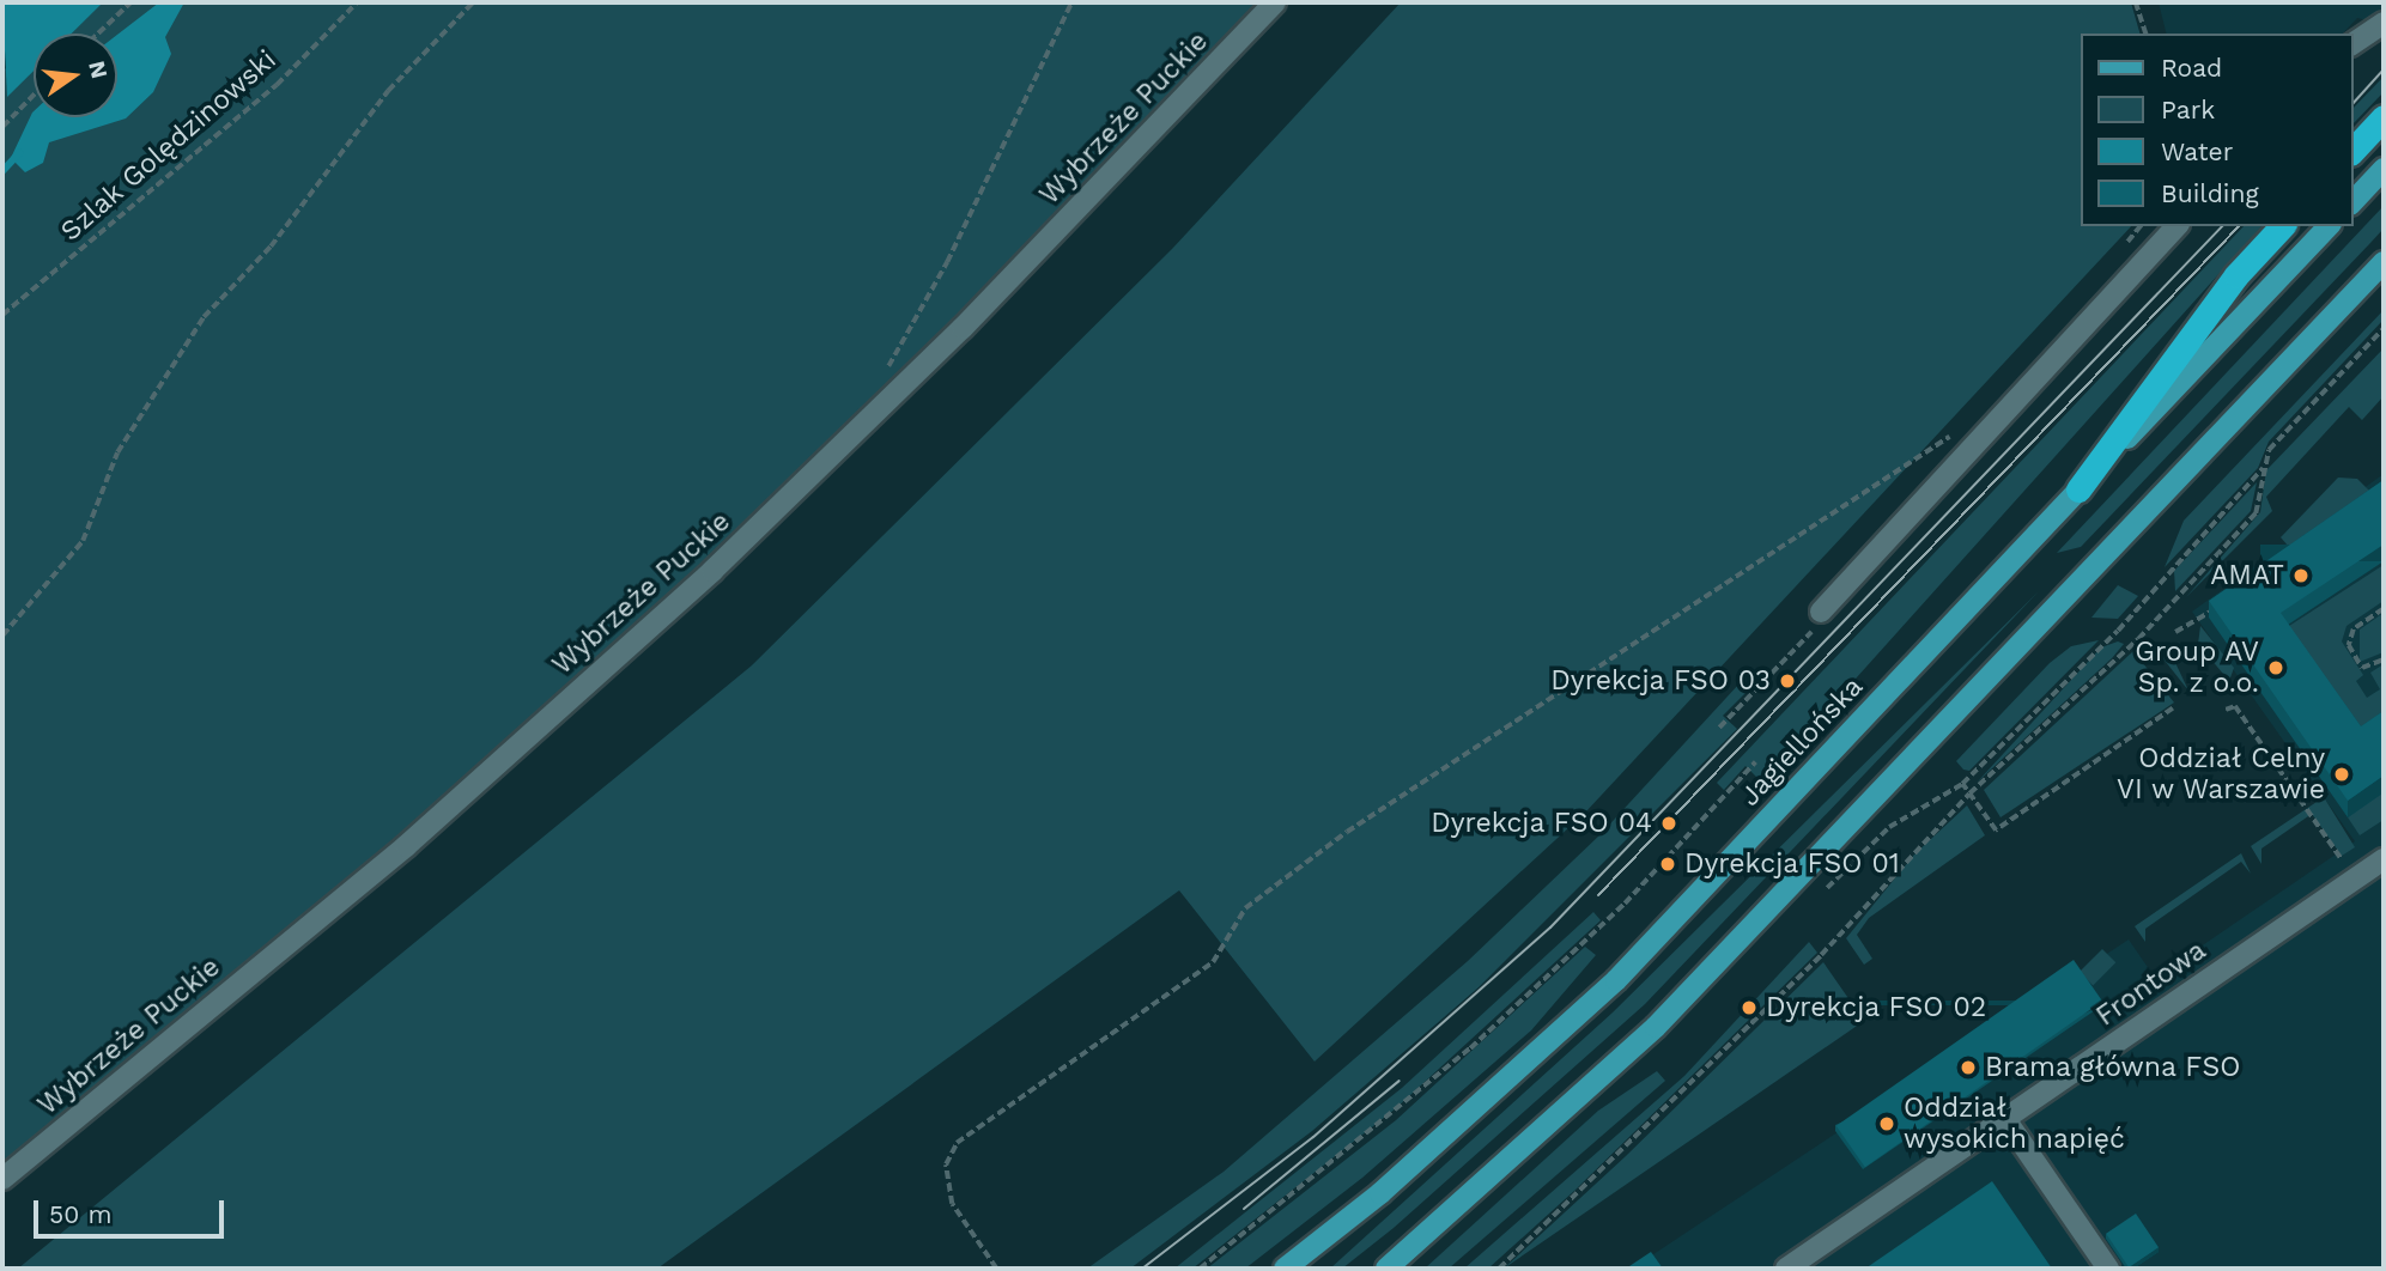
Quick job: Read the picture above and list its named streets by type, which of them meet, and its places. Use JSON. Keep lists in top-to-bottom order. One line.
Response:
{"streets":{"main road":["Jagiellońska"],"lane":["Wybrzeże Puckie","Frontowa"],"path":["Szlak Golędzinowski"]},"places":["AMAT","Group AV Sp. z o.o.","Dyrekcja FSO 03","Oddział Celny VI w Warszawie","Dyrekcja FSO 04","Dyrekcja FSO 01","Dyrekcja FSO 02","Brama główna FSO","Oddział wysokich napięć"],"legend":["Road","Park","Water","Building"],"scale_bar":"50 m","north":"right"}
